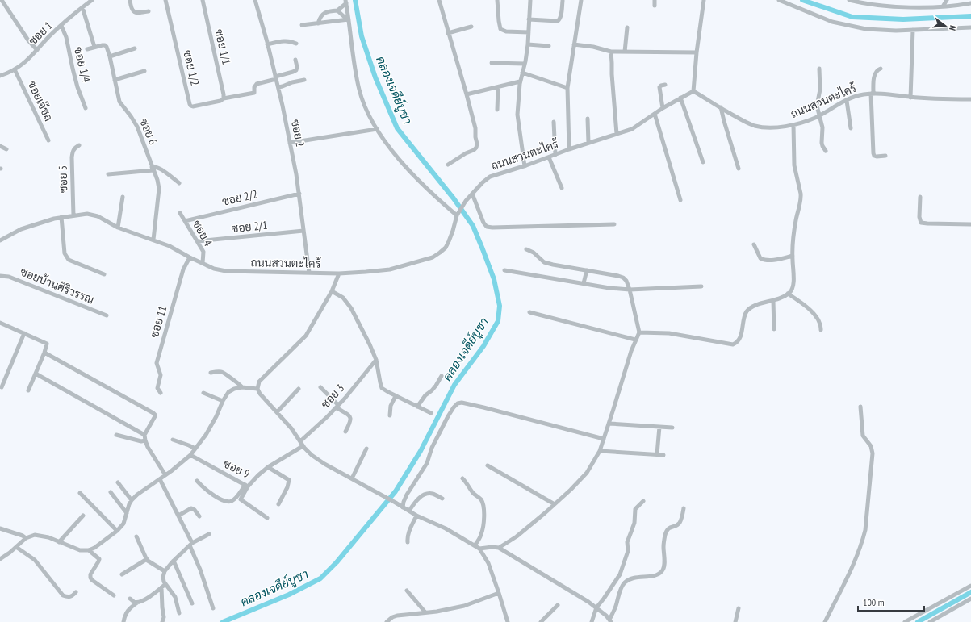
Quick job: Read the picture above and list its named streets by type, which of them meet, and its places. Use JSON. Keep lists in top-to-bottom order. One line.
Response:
{"streets":{"street":["ซอย 1","ซอย 1/1","ซอย 1/4","ซอย 1/2","ซอยเจ๊ชล","ถนนสวนตะไคร้","ซอย 6","ซอย 2","ซอย 5","ซอย 2/2","ซอย 2/1","ซอย 4","ซอยบ้านศิริวรรณ","ซอย 11","ซอย 3","ซอย 9"]},"crossings":[["ซอย 1","ซอย 1/4"],["ซอย 1","ซอยเจ๊ชล"],["ซอย 1/1","ซอย 1/2"],["ถนนสวนตะไคร้","ซอย 6"],["ถนนสวนตะไคร้","ซอย 2"],["ถนนสวนตะไคร้","ซอย 5"],["ถนนสวนตะไคร้","ซอย 4"],["ถนนสวนตะไคร้","ซอย 11"],["ซอย 2","ซอย 2/2"],["ซอย 2","ซอย 2/1"],["ซอย 2/2","ซอย 4"],["ซอย 2/1","ซอย 4"]],"water":["คลองเจดีย์บูชา"],"scale_bar":"100 m","north":"right"}
